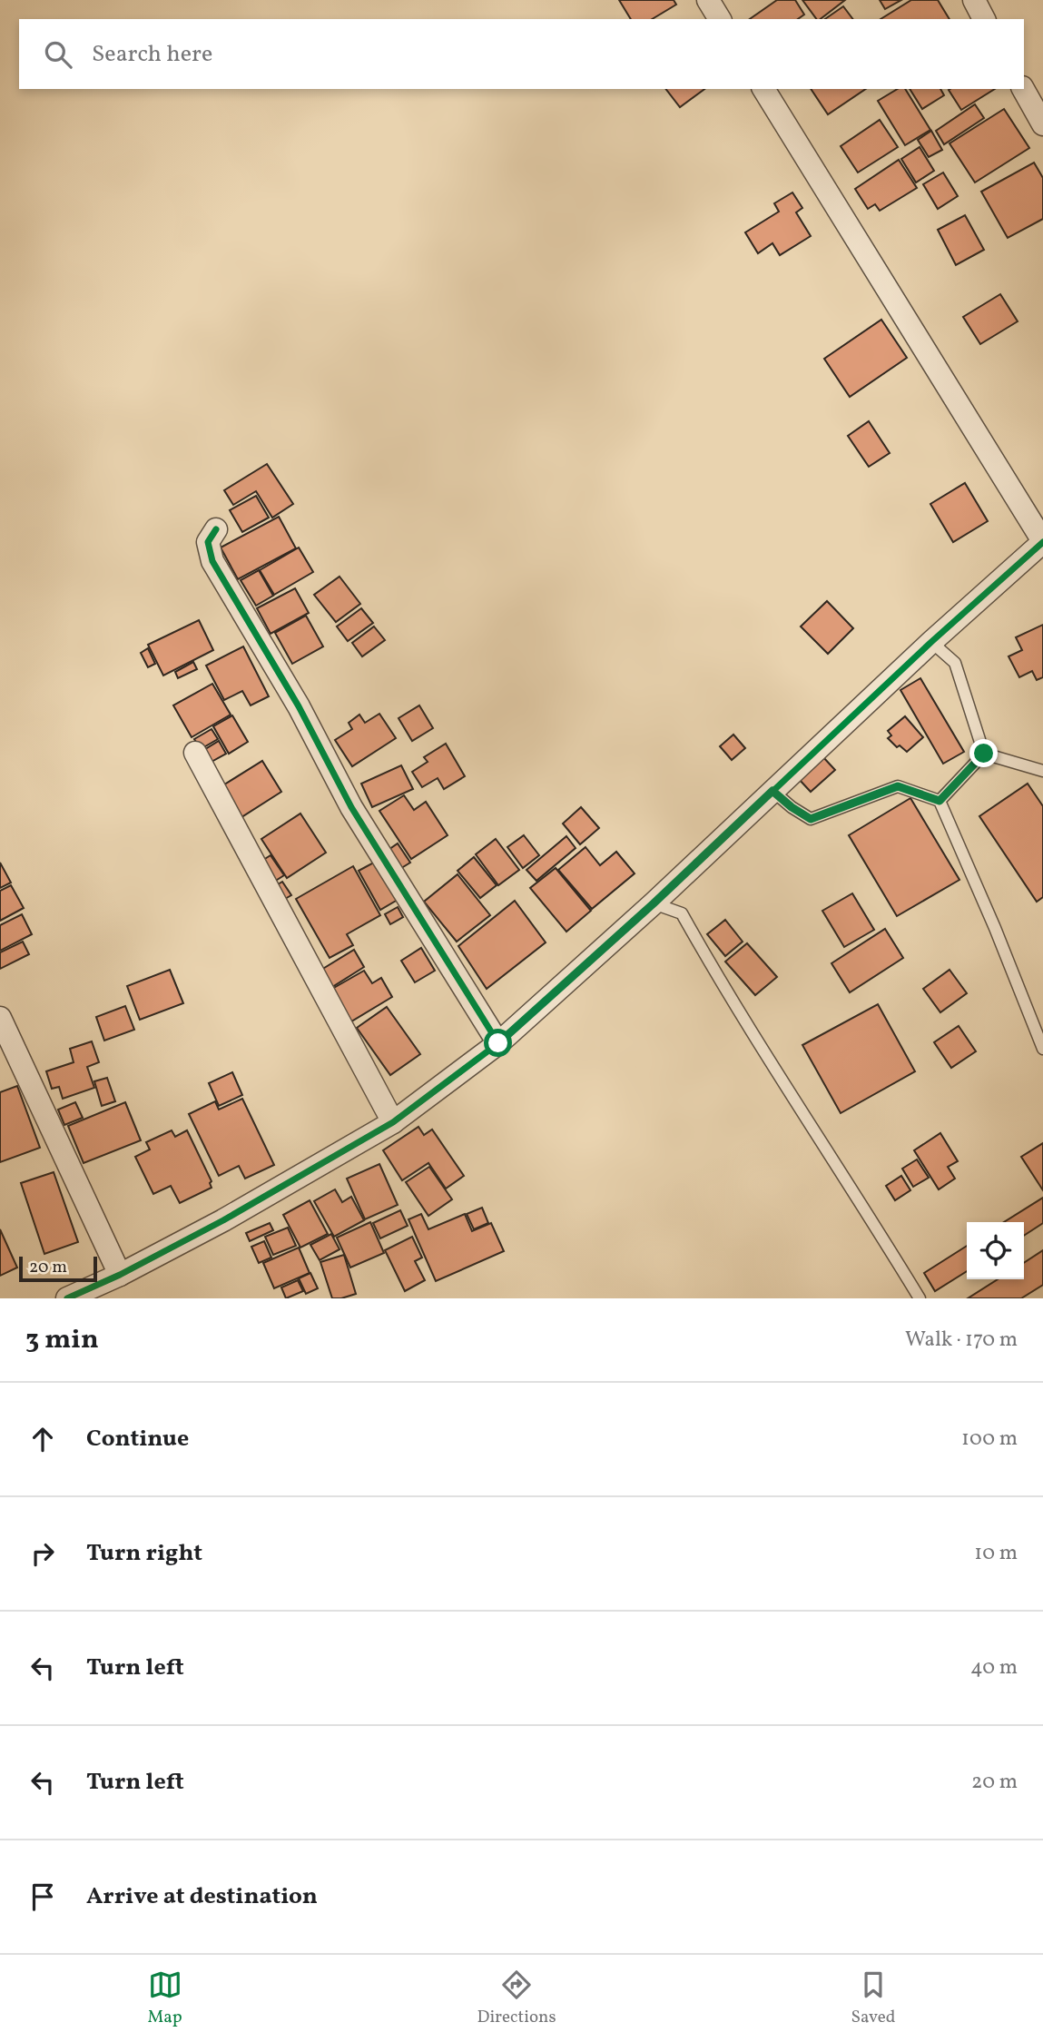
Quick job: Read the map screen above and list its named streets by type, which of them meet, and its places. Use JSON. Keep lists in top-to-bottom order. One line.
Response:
{"scale_bar":"20 m","page":{"search":"Search here","scale":"20 m","heading":["3 min","Walk · 170 m"],"list":[["Continue","100 m"],["Turn right","10 m"],["Turn left","40 m"],["Turn left","20 m"],"Arrive at destination"],"nav":["Map","Directions","Saved"]}}
